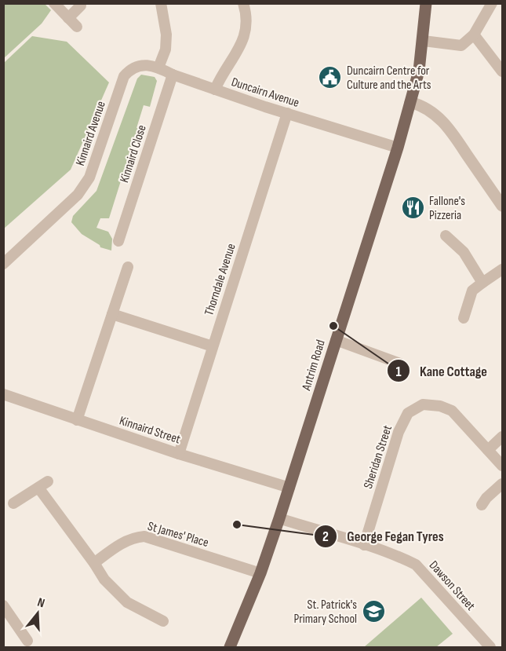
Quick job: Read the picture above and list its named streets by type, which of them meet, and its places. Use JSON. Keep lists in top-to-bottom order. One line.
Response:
{"streets":{"main road":["Antrim Road"],"street":["Duncairn Avenue","Kinnaird Avenue","Kinnaird Close","Thorndale Avenue","Kinnaird Street","Sheridan Street","St James' Place","Dawson Street"]},"crossings":[["Duncairn Avenue","Kinnaird Avenue"],["Duncairn Avenue","Thorndale Avenue"],["Duncairn Avenue","Antrim Road"],["Kinnaird Avenue","Kinnaird Close"],["Thorndale Avenue","Kinnaird Street"],["Antrim Road","Kinnaird Street"],["Antrim Road","St James' Place"],["Antrim Road","Dawson Street"],["Sheridan Street","Dawson Street"]],"places":{"public building":["Duncairn Centre for Culture and the Arts"],"restaurant":["Fallone's Pizzeria"],"other":["Kane Cottage","George Fegan Tyres"],"school or university":["St. Patrick's Primary School"]},"north":"top"}
